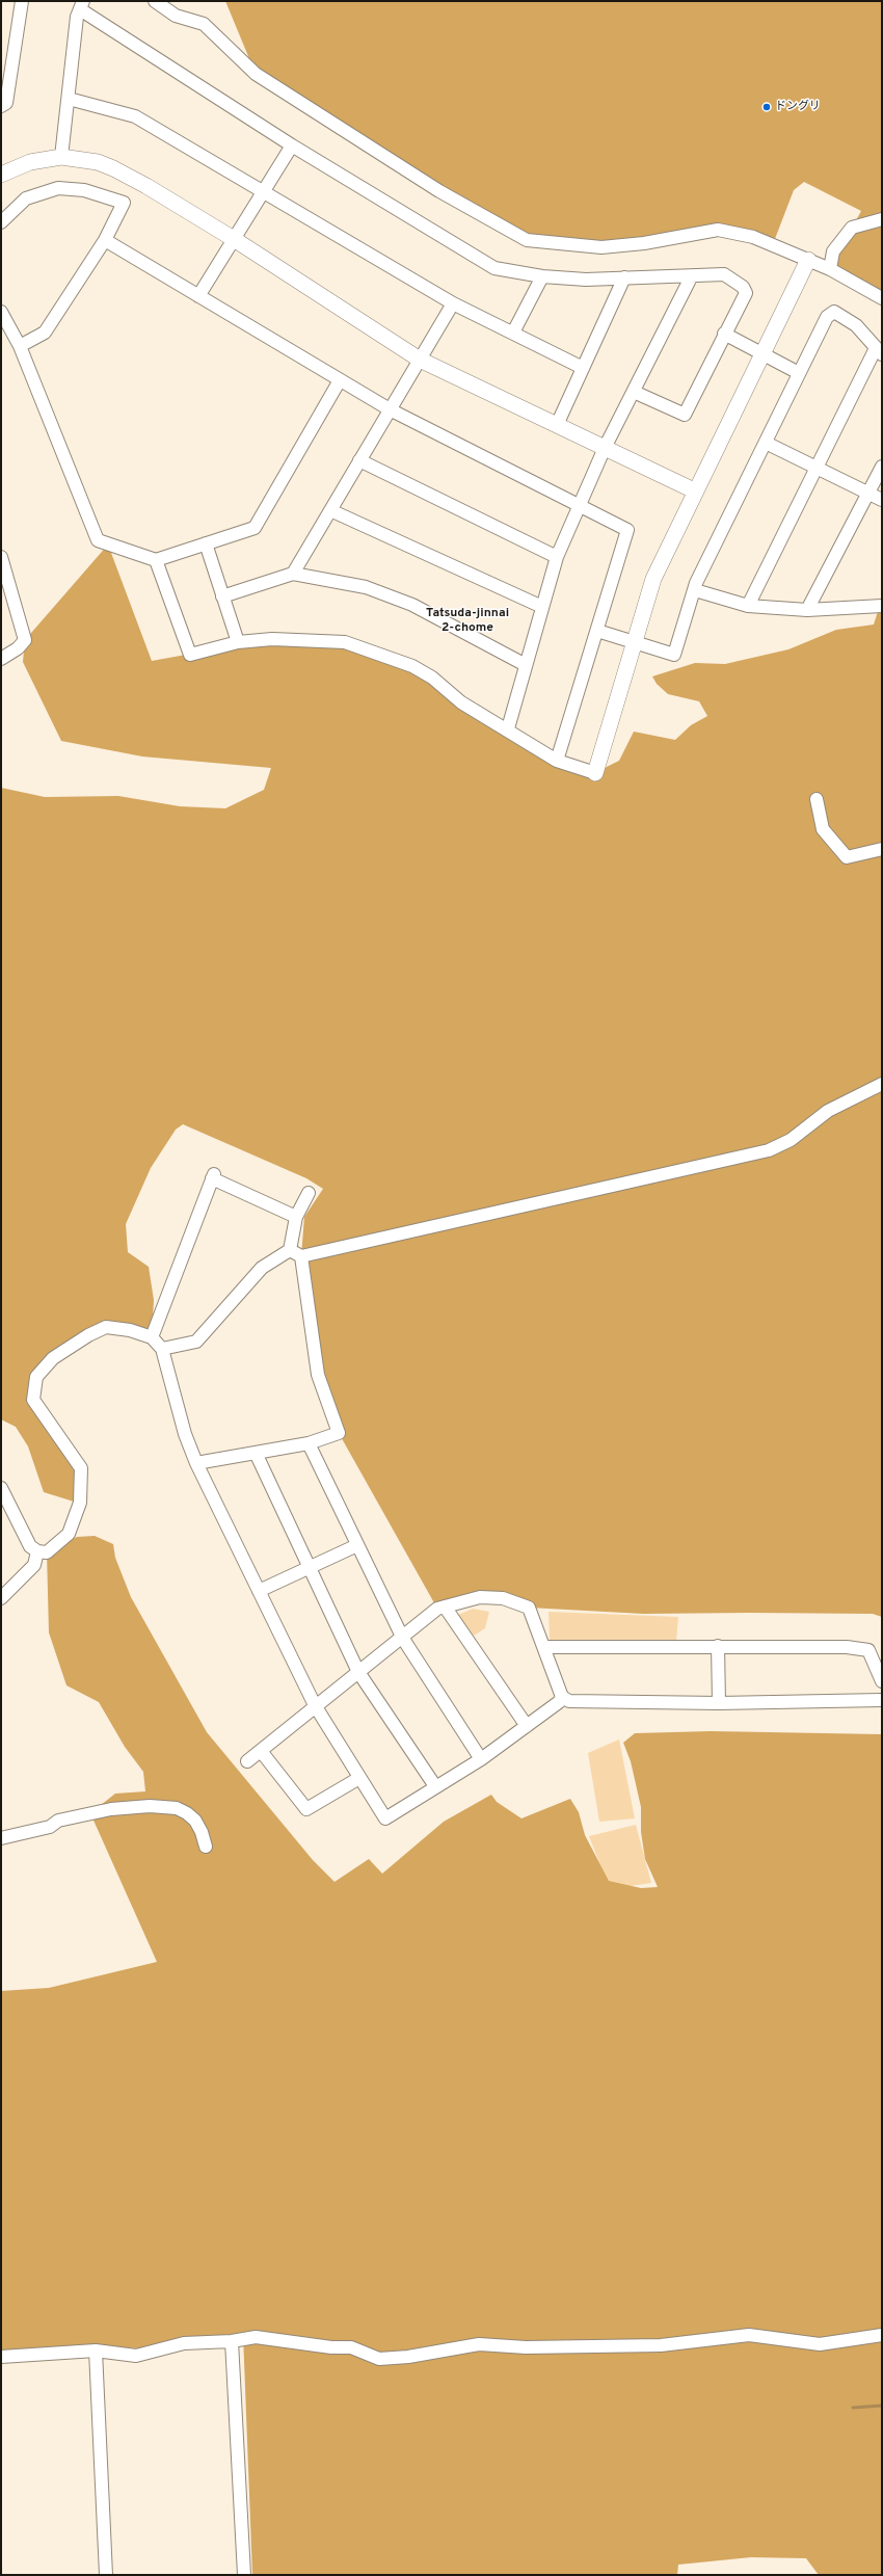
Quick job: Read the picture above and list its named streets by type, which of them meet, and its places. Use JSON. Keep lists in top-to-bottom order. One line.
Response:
{"districts":["Tatsuda-jinnai 2-chome"],"places":["ドングリ"]}
